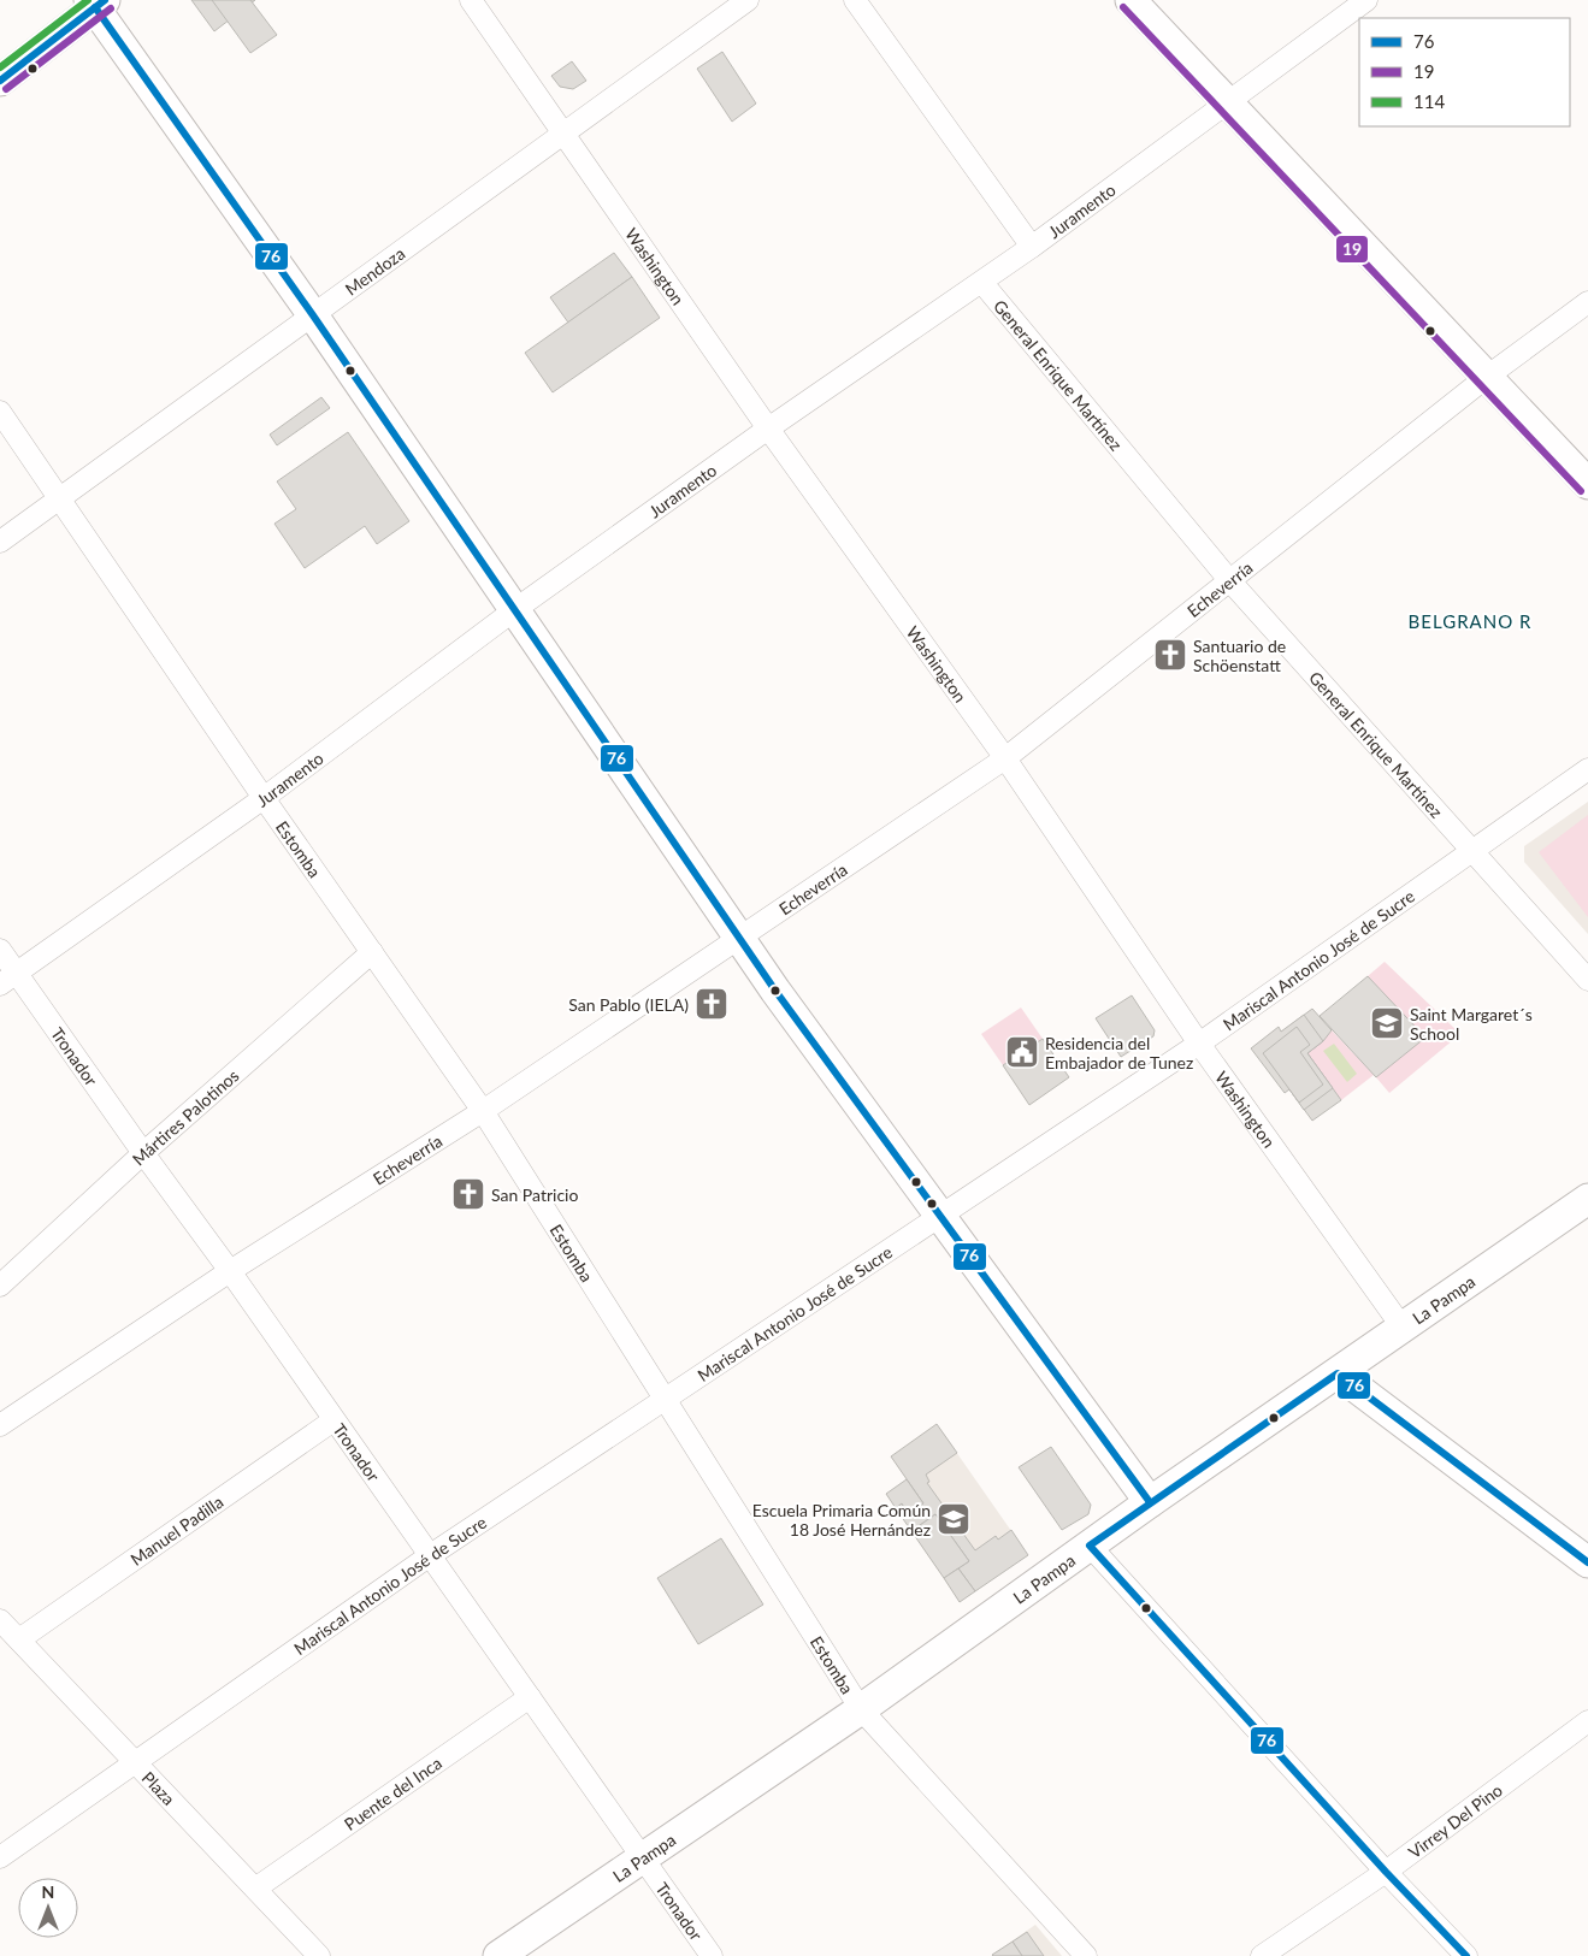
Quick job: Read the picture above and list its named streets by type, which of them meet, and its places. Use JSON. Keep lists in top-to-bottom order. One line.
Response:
{"streets":{"street":["Juramento","Washington","Mendoza","General Enrique Martínez","Echeverría","Estomba","Mariscal Antonio José de Sucre","Tronador","Mártires Palotinos","La Pampa","Manuel Padilla","Plaza","Puente del Inca","Virrey Del Pino"]},"crossings":[["Juramento","Washington"],["Juramento","General Enrique Martínez"],["Juramento","Estomba"],["Juramento","Tronador"],["Washington","Mendoza"],["Washington","Echeverría"],["Washington","Mariscal Antonio José de Sucre"],["Washington","La Pampa"],["Mendoza","Estomba"],["General Enrique Martínez","Echeverría"],["General Enrique Martínez","Mariscal Antonio José de Sucre"],["Echeverría","Estomba"],["Echeverría","Tronador"],["Estomba","Mariscal Antonio José de Sucre"],["Estomba","Mártires Palotinos"],["Estomba","La Pampa"],["Mariscal Antonio José de Sucre","Tronador"],["Mariscal Antonio José de Sucre","Plaza"],["Tronador","Mártires Palotinos"],["Tronador","La Pampa"],["Tronador","Manuel Padilla"],["Tronador","Puente del Inca"],["Manuel Padilla","Plaza"],["Plaza","Puente del Inca"]],"districts":["BELGRANO R"],"places":{"church":["Santuario de Schöenstatt","San Pablo (IELA)","San Patricio"],"school or university":["Saint Margaret´s School","Escuela Primaria Común 18 José Hernández"],"public building":["Residencia del Embajador de Tunez"]},"lines":["transit line 76","transit line 114","transit line 19"],"legend":["76","19","114"],"north":"top"}
